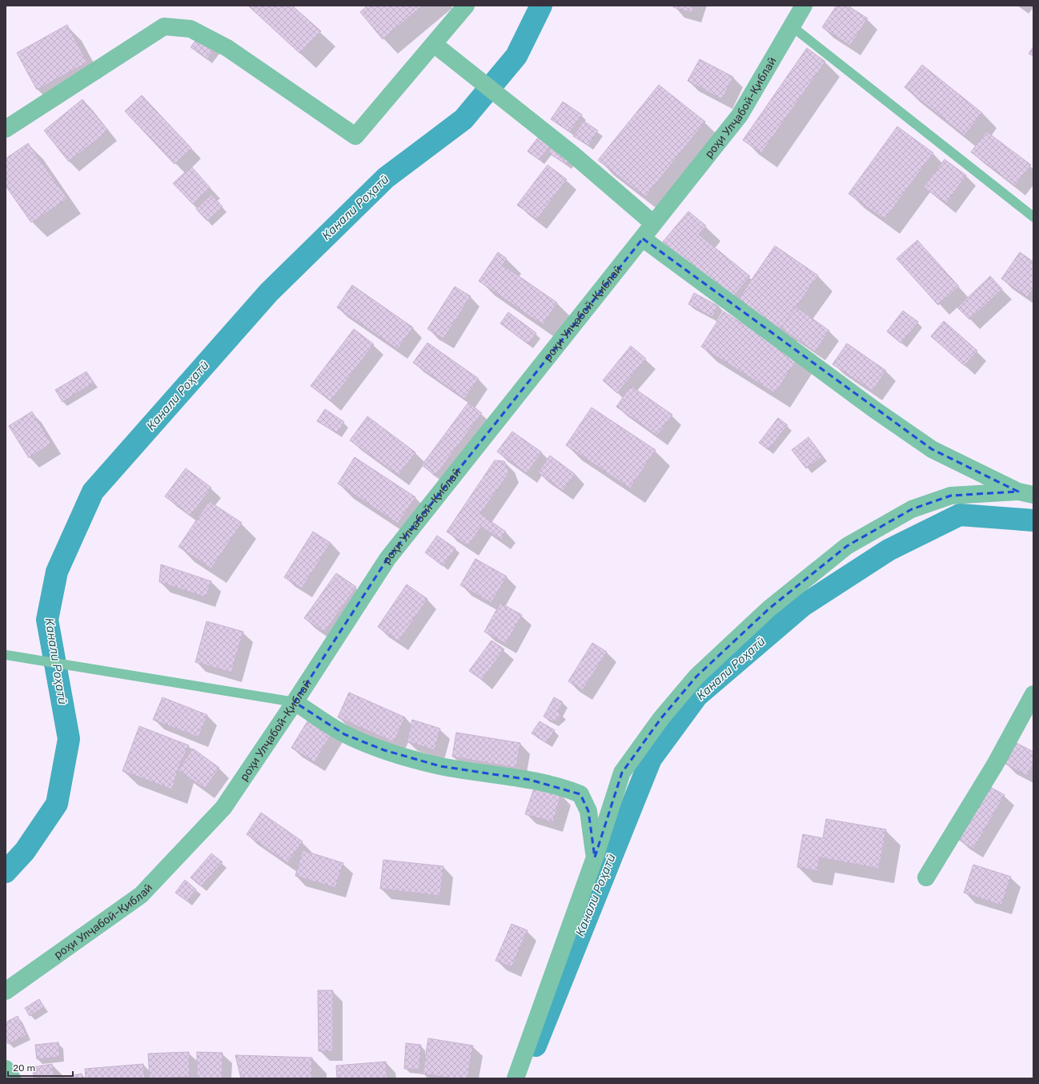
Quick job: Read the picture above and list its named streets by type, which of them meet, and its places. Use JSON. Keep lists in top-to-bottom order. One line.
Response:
{"streets":{"street":["роҳи Улҷабой-Қиблаӣ"]},"water":["Канали Роҳатӣ"],"scale_bar":"20 m"}
